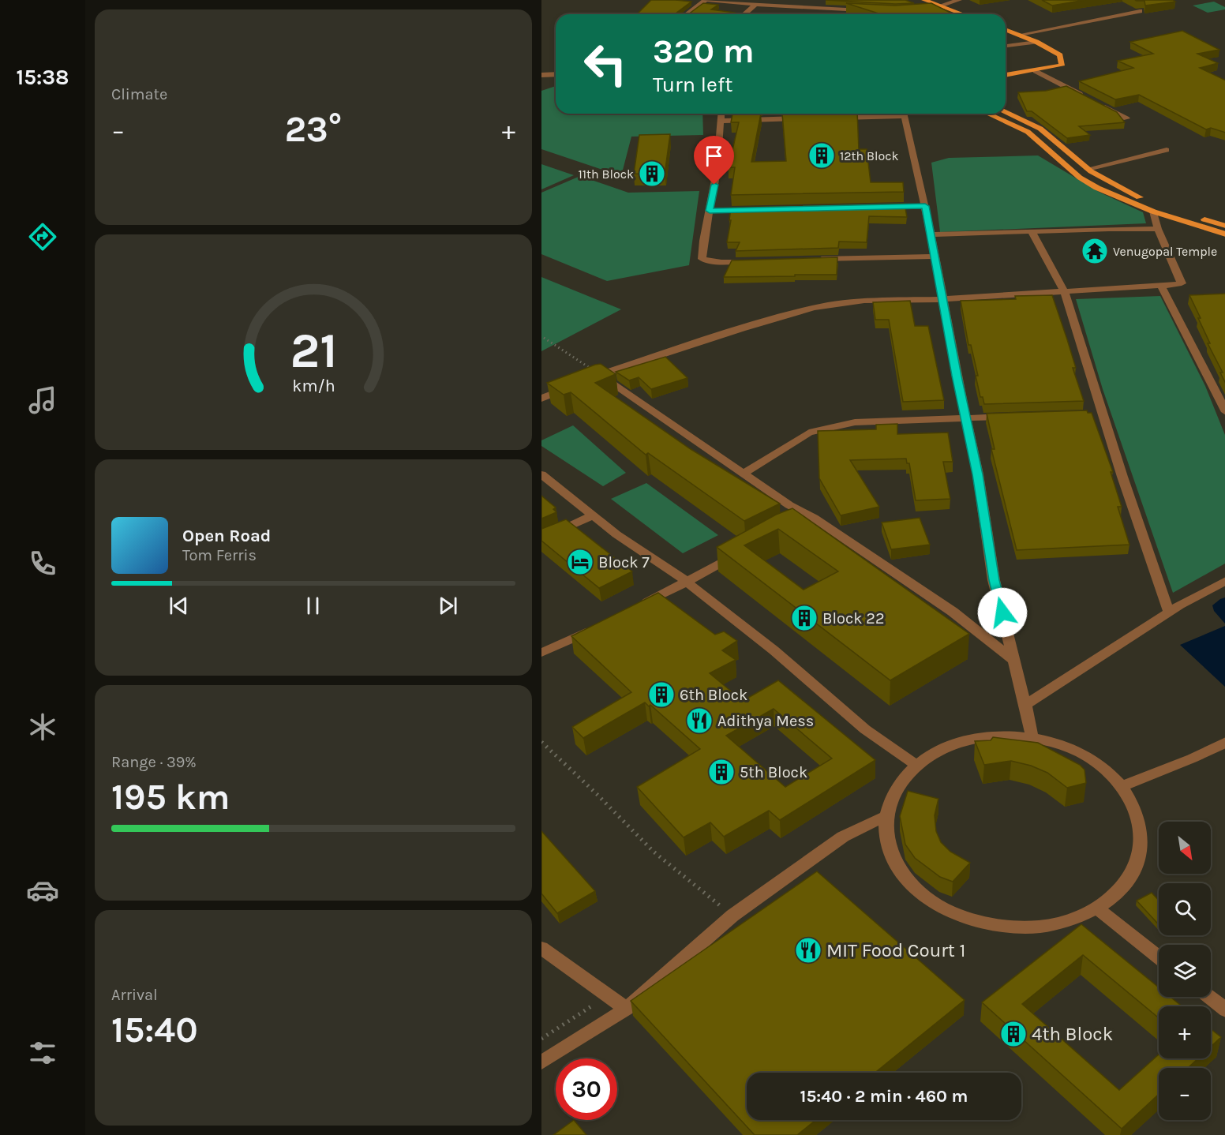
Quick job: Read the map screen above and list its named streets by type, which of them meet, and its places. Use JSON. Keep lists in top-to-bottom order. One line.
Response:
{"places":{"building":["12th Block","11th Block","Block 22","6th Block","5th Block","4th Block"],"temple":["Venugopal Temple"],"hotel":["Block 7"],"restaurant":["Adithya Mess","MIT Food Court 1"]},"north":"bottom right","page":{"tabs":"15:38","tile":["Climate",["Range · 39%","195 km"],["Arrival","15:40"]],"turn":["320 m","Turn left"],"heat":["−","23°","+"],"song":["Open Road","Tom Ferris"],"map_buttons":["+","−"],"limit":"30","trip":"15:40 · 2 min · 460 m","gauge":["21","km/h"]}}
